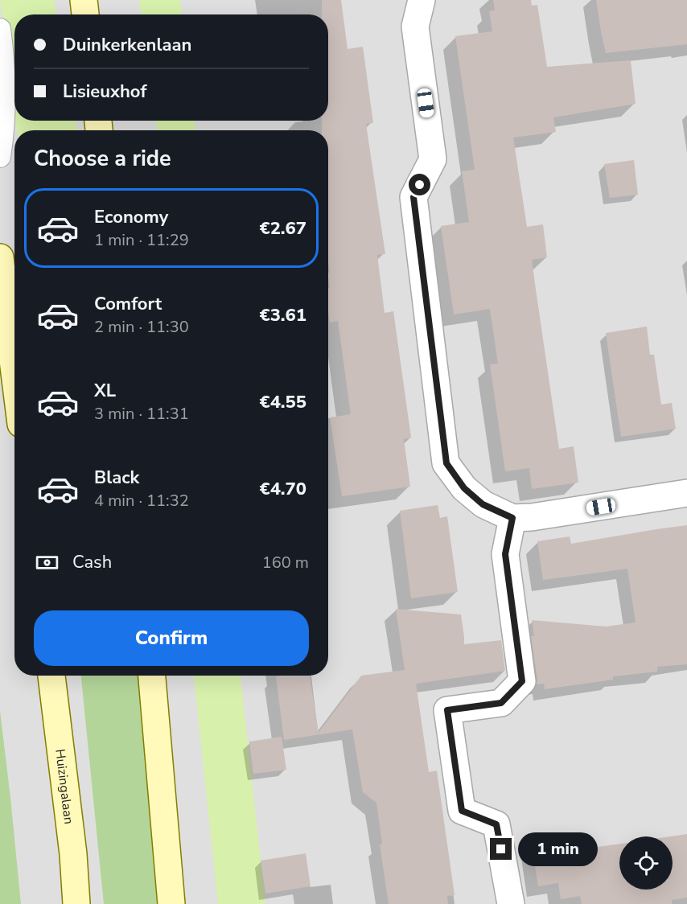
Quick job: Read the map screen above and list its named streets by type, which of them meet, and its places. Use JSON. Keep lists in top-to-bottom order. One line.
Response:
{"streets":{"main road":["Huizingalaan"]},"page":{"banner":["Duinkerkenlaan","Lisieuxhof"],"heading":"Choose a ride","list":[{"name":"Economy","note":"1 min · 11:29","value":"€2.67"},{"name":"Comfort","note":"2 min · 11:30","value":"€3.61"},{"name":"XL","note":"3 min · 11:31","value":"€4.55"},{"name":"Black","note":"4 min · 11:32","value":"€4.70"}],"pay":["Cash","160 m"],"buttons":"Confirm","bubble":"1 min"}}
